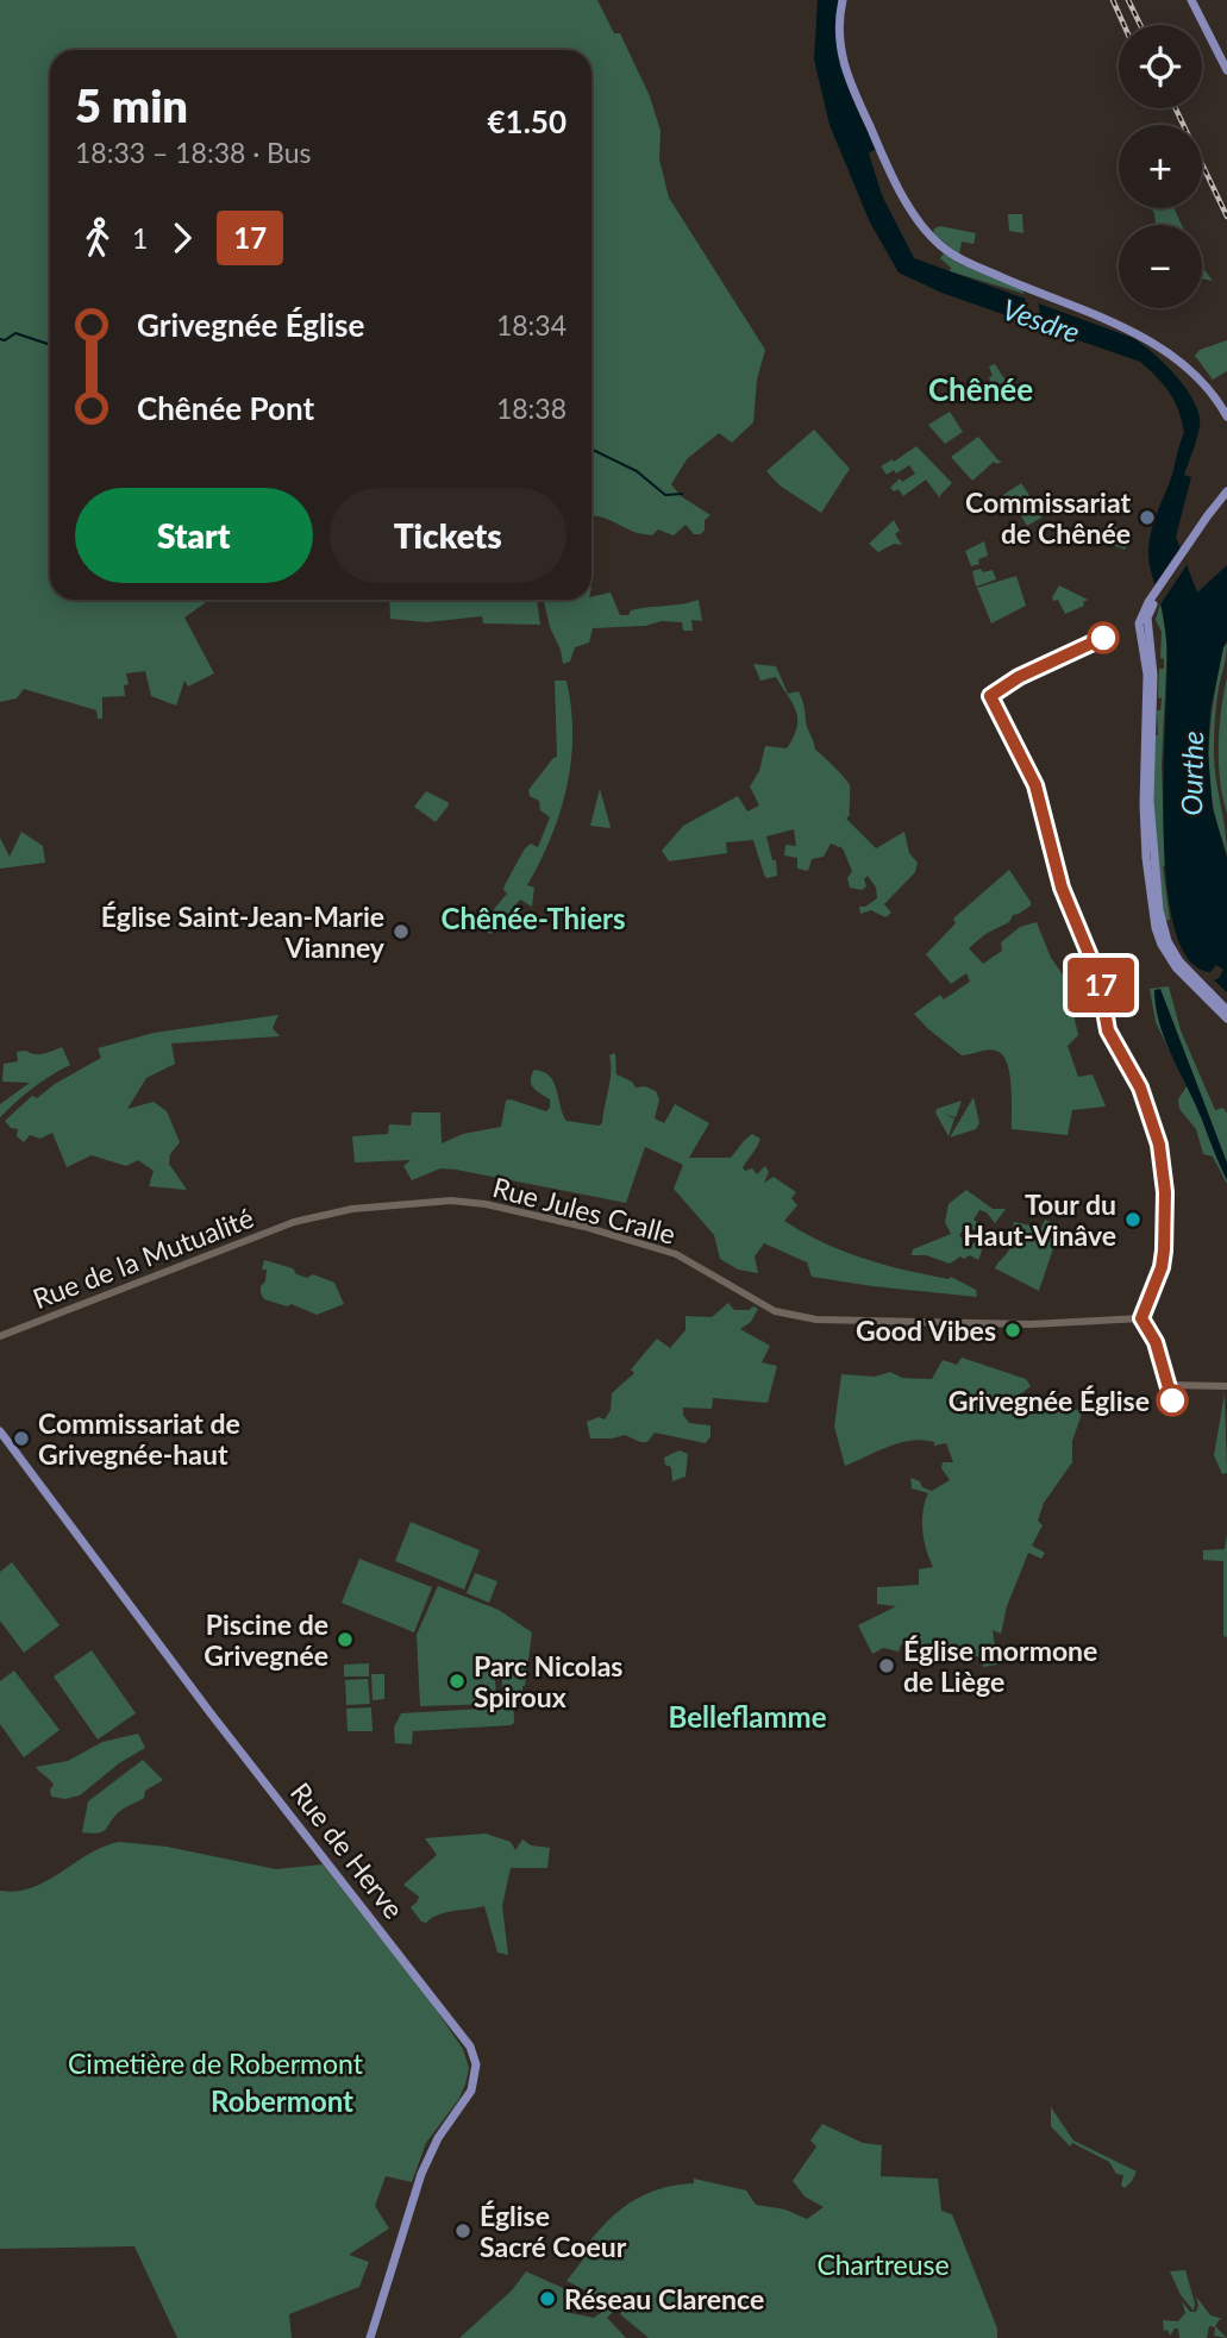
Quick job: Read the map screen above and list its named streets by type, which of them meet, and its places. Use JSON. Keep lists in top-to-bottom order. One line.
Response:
{"streets":{"main road":["Rue de Herve"],"street":["Rue Jules Cralle","Rue de la Mutualité"]},"crossings":[["Rue Jules Cralle","Rue de la Mutualité"]],"districts":["Chênée","Chênée-Thiers","Belleflamme","Robermont"],"water":["Vesdre","Ourthe"],"parks":["Cimetière de Robermont","Chartreuse"],"places":["Commissariat de Chênée","Église Saint-Jean-Marie Vianney","Tour du Haut-Vinâve","Good Vibes","Grivegnée Église","Commissariat de Grivegnée-haut","Piscine de Grivegnée","Église mormone de Liège","Parc Nicolas Spiroux","Église Sacré Coeur","Réseau Clarence"],"lines":["bus line 17"],"page":{"on_map":"17","map_buttons":["+","−"],"heading":["5 min","18:33 – 18:38 · Bus","€1.50"],"legs":["1","17"],"list":[{"name":"Grivegnée Église","value":"18:34"},{"name":"Chênée Pont","value":"18:38"}],"buttons":["Start","Tickets"]}}
